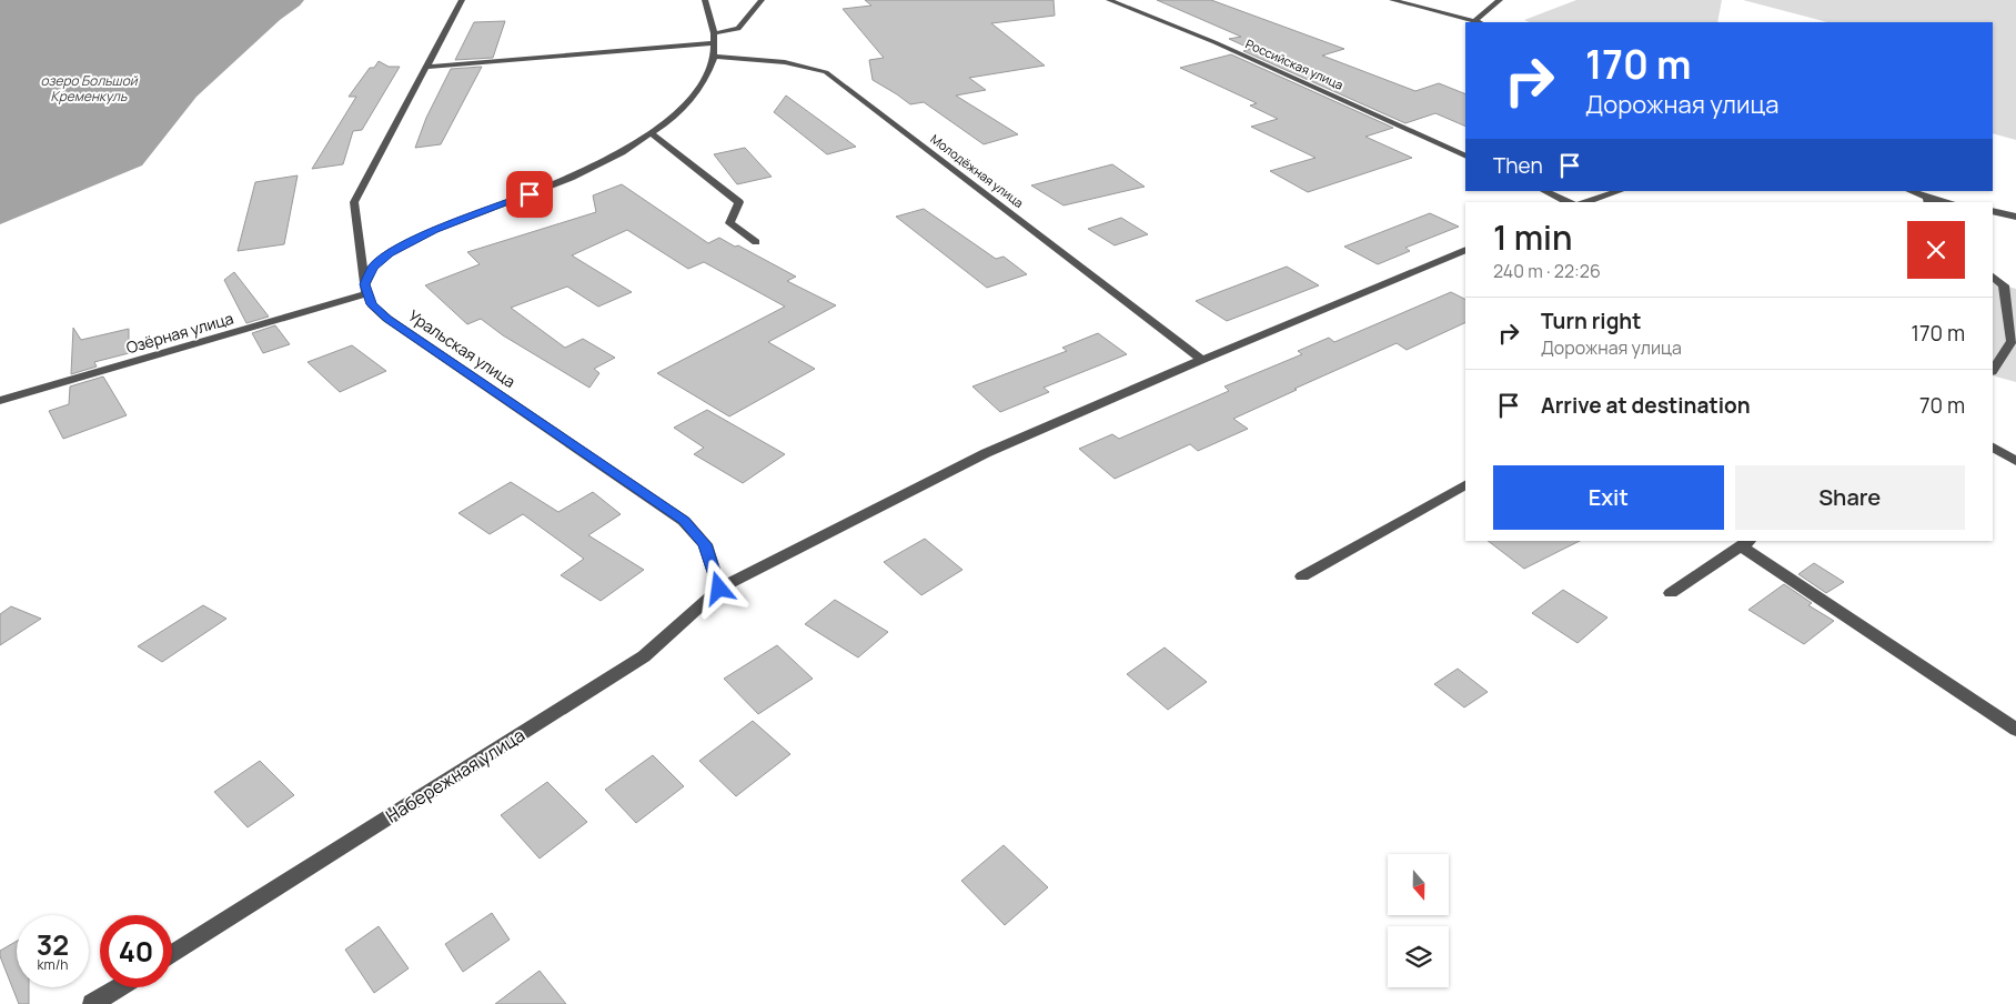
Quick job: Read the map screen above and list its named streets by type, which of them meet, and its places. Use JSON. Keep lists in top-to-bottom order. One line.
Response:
{"streets":{"street":["Российская улица","Молодёжная улица","Озёрная улица","Уральская улица","Набережная улица"]},"crossings":[["Молодёжная улица","Набережная улица"],["Озёрная улица","Уральская улица"],["Уральская улица","Набережная улица"]],"water":["озеро Большой Кременкуль"],"north":"bottom","page":{"turn":["170 m","Дорожная улица"],"then":"Then","heading":["1 min","240 m · 22:26"],"list":[{"name":"Turn right","note":"Дорожная улица","value":"170 m"},{"name":"Arrive at destination","value":"70 m"}],"buttons":["Exit","Share"],"speed":"32 km/h","limit":"40"}}
